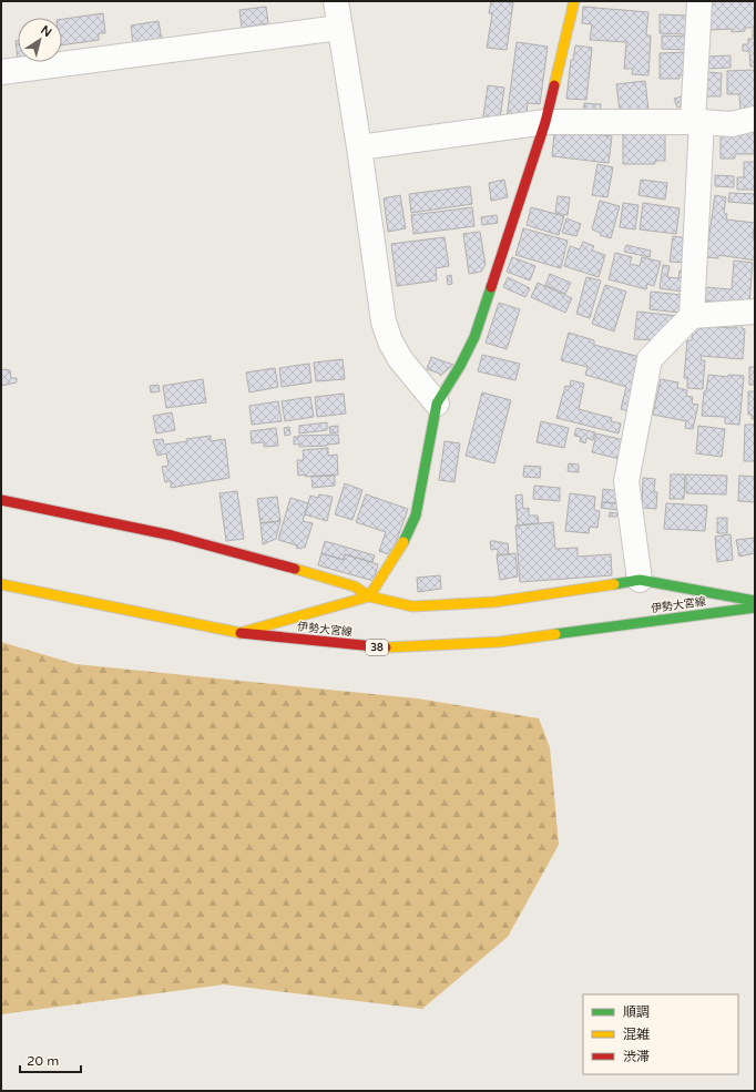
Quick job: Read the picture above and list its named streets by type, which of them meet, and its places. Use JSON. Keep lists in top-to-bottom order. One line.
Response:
{"streets":{"street":["伊勢大宮線","38"]},"legend":["順調","混雑","渋滞"],"scale_bar":"20 m","north":"top right"}
